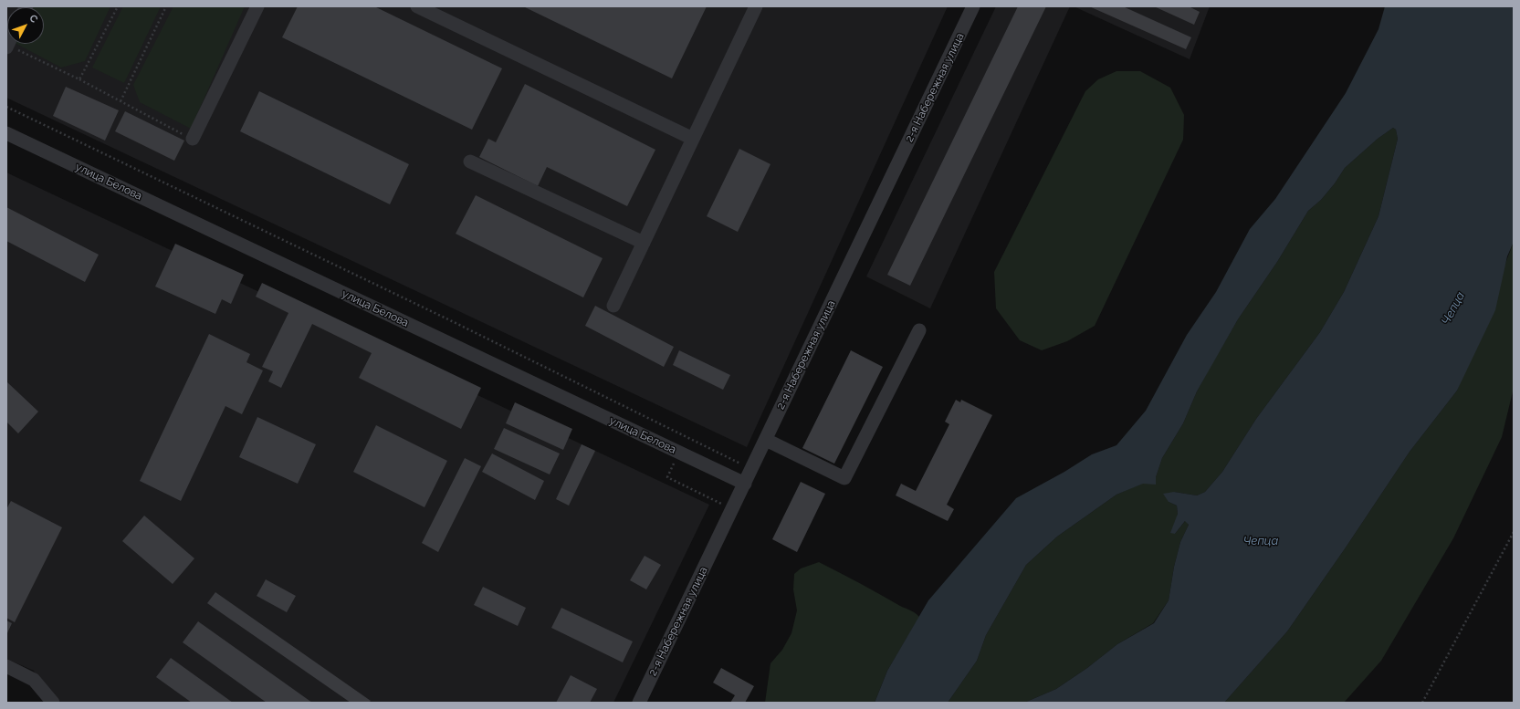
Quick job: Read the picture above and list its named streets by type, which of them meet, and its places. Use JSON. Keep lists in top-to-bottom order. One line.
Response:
{"streets":{"street":["2-я Набережная улица","улица Белова"]},"crossings":[["2-я Набережная улица","улица Белова"]],"water":["Чепца"],"north":"top right"}
